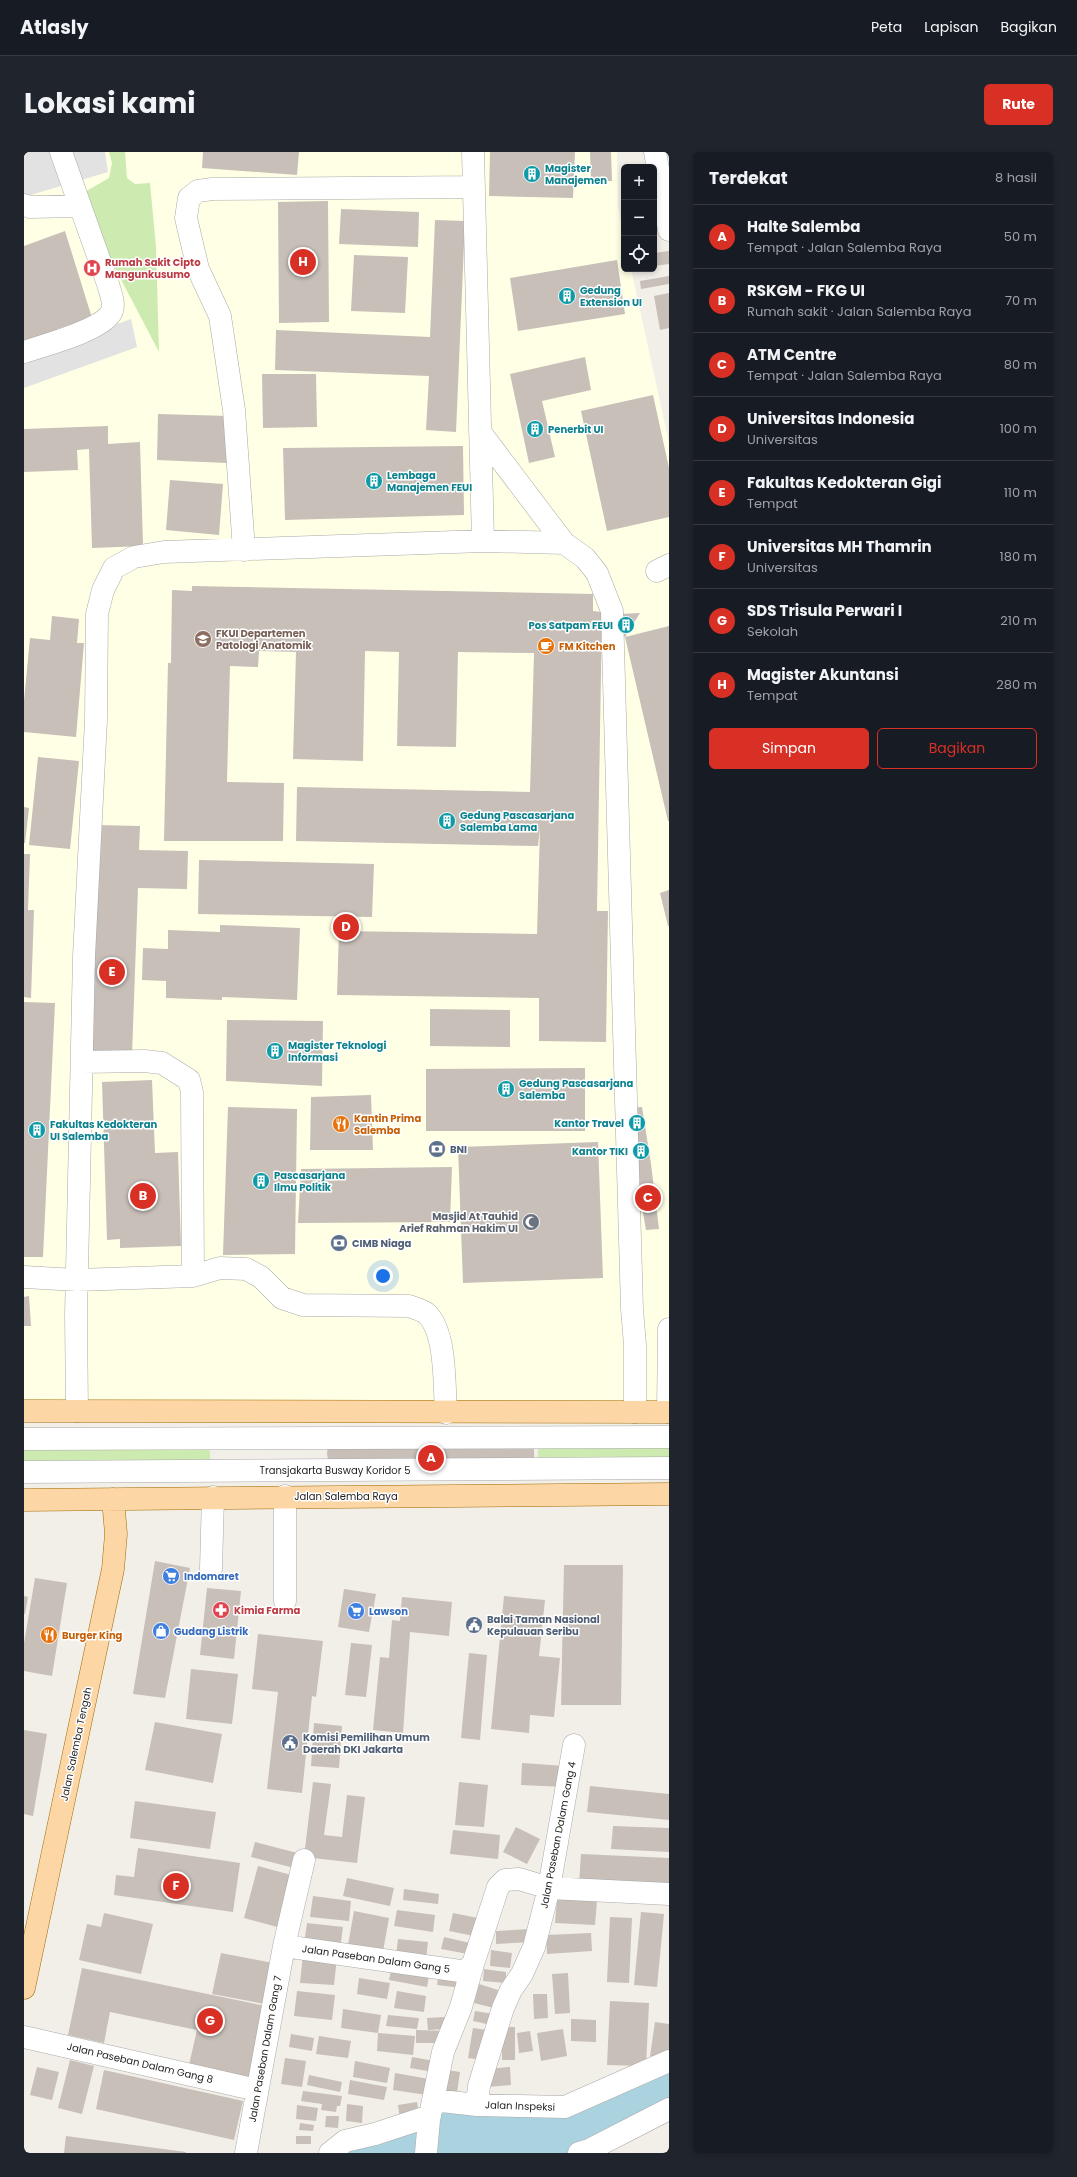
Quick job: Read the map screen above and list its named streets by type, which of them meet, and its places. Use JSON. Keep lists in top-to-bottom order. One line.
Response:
{"streets":{"main road":["Jalan Salemba Raya","Jalan Salemba Tengah"],"street":["Transjakarta Busway Koridor 5","Jalan Paseban Dalam Gang 4","Jalan Paseban Dalam Gang 5","Jalan Paseban Dalam Gang 7","Jalan Paseban Dalam Gang 8","Jalan Inspeksi"]},"crossings":[["Jalan Salemba Raya","Jalan Salemba Tengah"],["Jalan Paseban Dalam Gang 4","Jalan Inspeksi"],["Jalan Paseban Dalam Gang 5","Jalan Paseban Dalam Gang 7"],["Jalan Paseban Dalam Gang 7","Jalan Paseban Dalam Gang 8"]],"places":{"building":["Magister Manajemen","Gedung Extension UI","Penerbit UI","Lembaga Manajemen FEUI","Pos Satpam FEUI","Gedung Pascasarjana Salemba Lama","Magister Teknologi Informasi","Gedung Pascasarjana Salemba","Kantor Travel","Fakultas Kedokteran UI Salemba","Kantor TIKI","Pascasarjana Ilmu Politik"],"hospital":["Rumah Sakit Cipto Mangunkusumo"],"school or university":["FKUI Departemen Patologi Anatomik"],"cafe":["FM Kitchen"],"restaurant":["Kantin Prima Salemba","Burger King"],"bank":["BNI","CIMB Niaga"],"mosque":["Masjid At Tauhid Arief Rahman Hakim UI"],"supermarket":["Indomaret","Lawson"],"pharmacy":["Kimia Farma"],"public building":["Balai Taman Nasional Kepulauan Seribu","Komisi Pemilihan Umum Daerah DKI Jakarta"],"shop":["Gudang Listrik"]},"page":{"header":"Atlasly","nav":["Peta","Lapisan","Bagikan"],"title":"Lokasi kami","buttons":["Rute",["Simpan","Bagikan"]],"heading":["Terdekat","8 hasil"],"map_buttons":["+","−"],"list":[{"mark":"A","name":"Halte Salemba","note":"Tempat · Jalan Salemba Raya","value":"50 m"},{"mark":"B","name":"RSKGM - FKG UI","note":"Rumah sakit · Jalan Salemba Raya","value":"70 m"},{"mark":"C","name":"ATM Centre","note":"Tempat · Jalan Salemba Raya","value":"80 m"},{"mark":"D","name":"Universitas Indonesia","note":"Universitas","value":"100 m"},{"mark":"E","name":"Fakultas Kedokteran Gigi","note":"Tempat","value":"110 m"},{"mark":"F","name":"Universitas MH Thamrin","note":"Universitas","value":"180 m"},{"mark":"G","name":"SDS Trisula Perwari I","note":"Sekolah","value":"210 m"},{"mark":"H","name":"Magister Akuntansi","note":"Tempat","value":"280 m"}],"pins":["H","D","E","B","C","A","F","G"]}}
